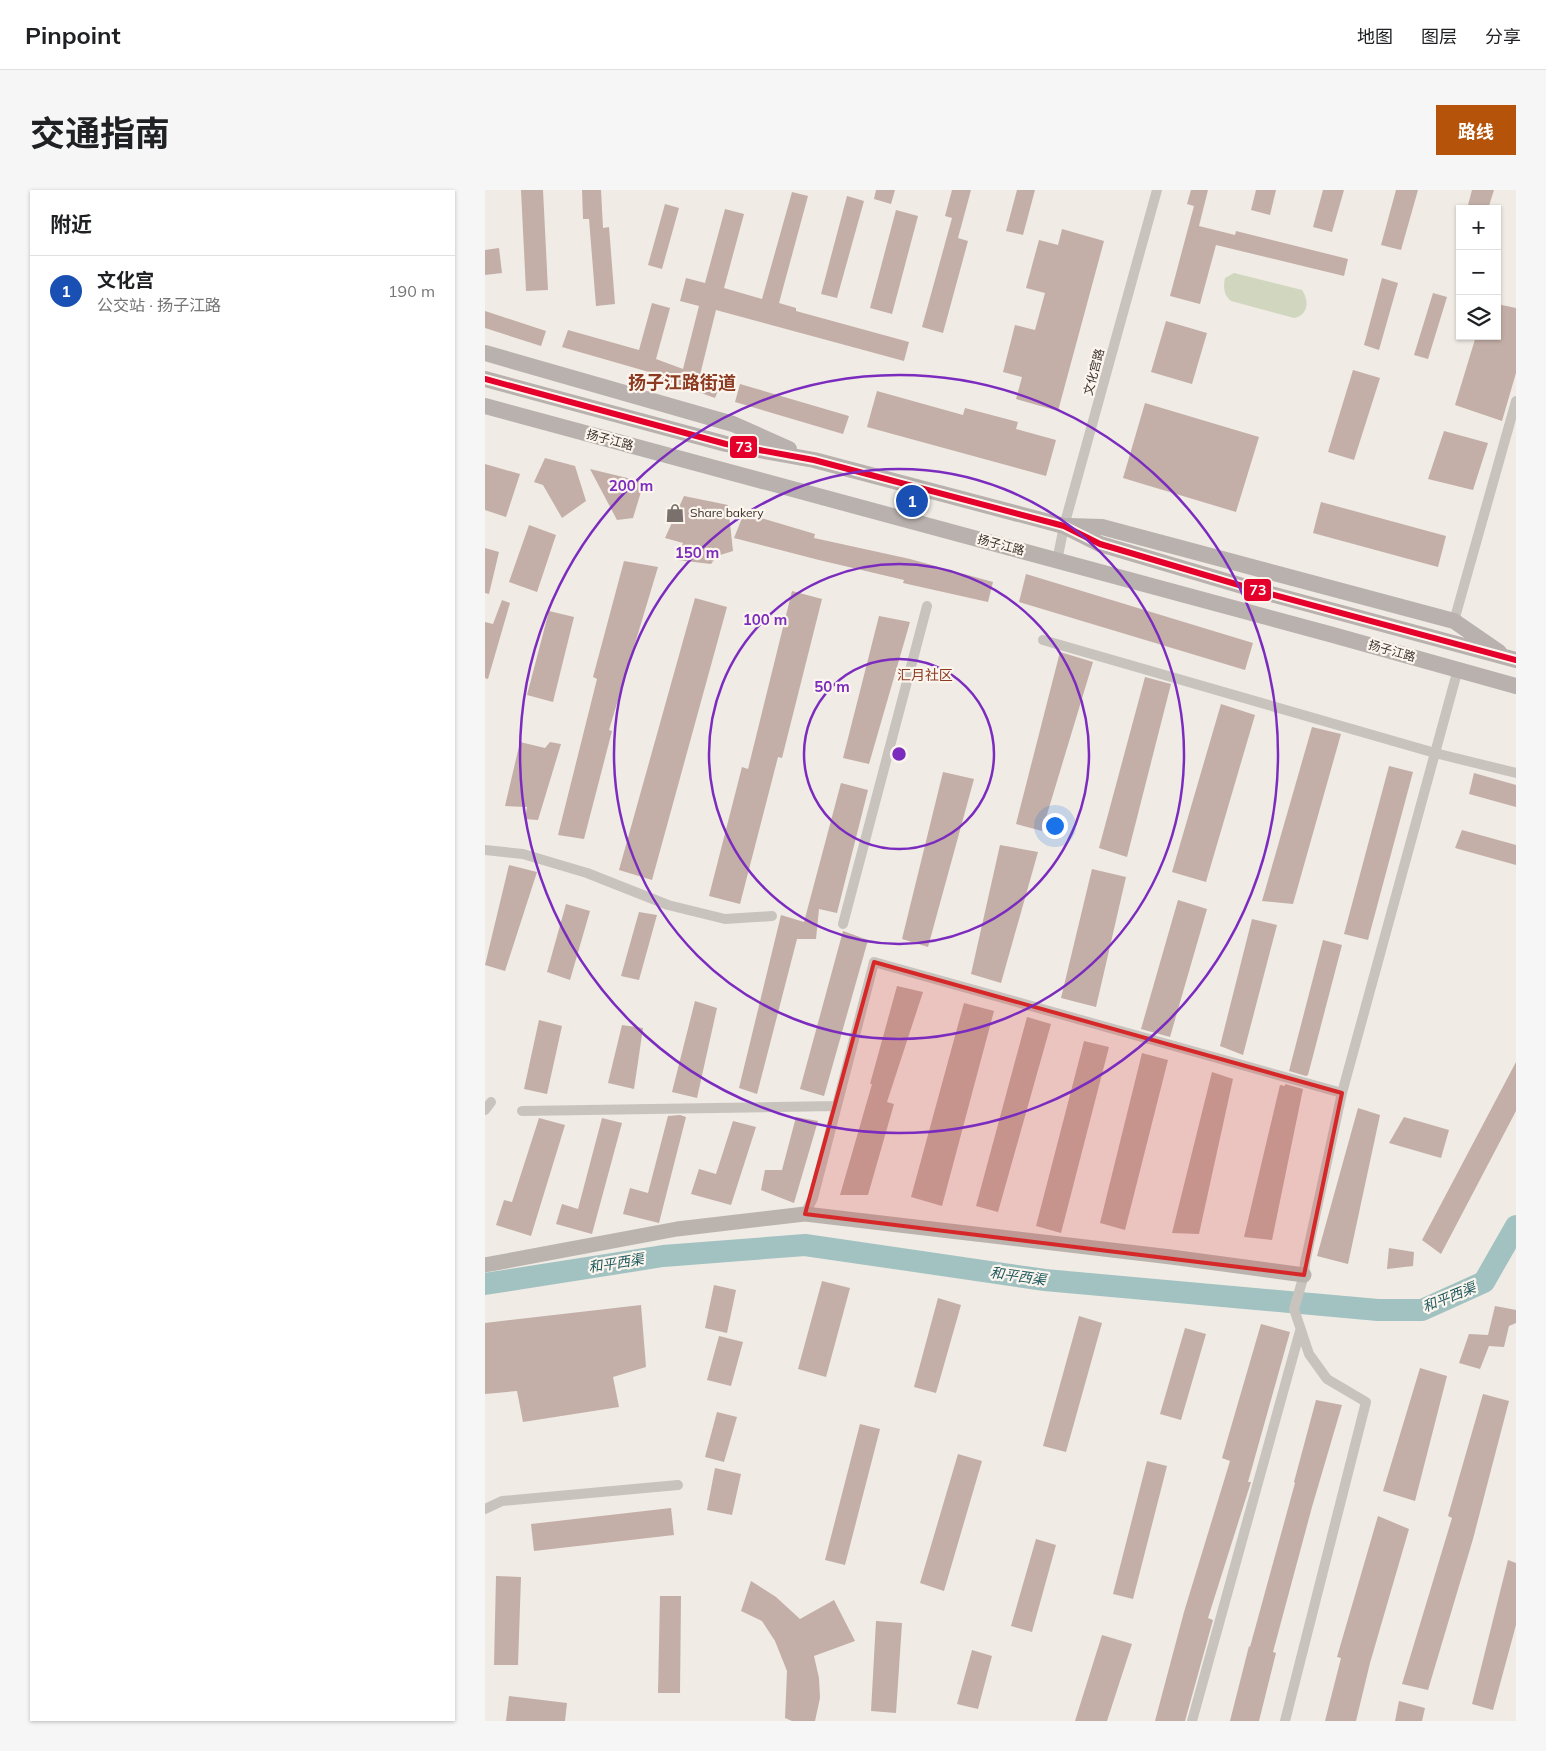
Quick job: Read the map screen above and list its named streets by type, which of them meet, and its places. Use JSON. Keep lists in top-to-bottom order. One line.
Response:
{"streets":{"main road":["扬子江路"],"street":["文化宫路"]},"crossings":[["文化宫路","扬子江路"]],"districts":["扬子江路街道","汇月社区"],"water":["和平西渠"],"places":{"shop":["Share bakery"]},"lines":["transit line 73"],"page":{"header":"Pinpoint","nav":["地图","图层","分享"],"title":"交通指南","buttons":"路线","heading":"附近","map_buttons":["+","−"],"list":[{"mark":"1","name":"文化宫","note":"公交站 · 扬子江路","value":"190 m"}],"pins":"1"},"rings":["200 m","150 m","100 m","50 m"]}
